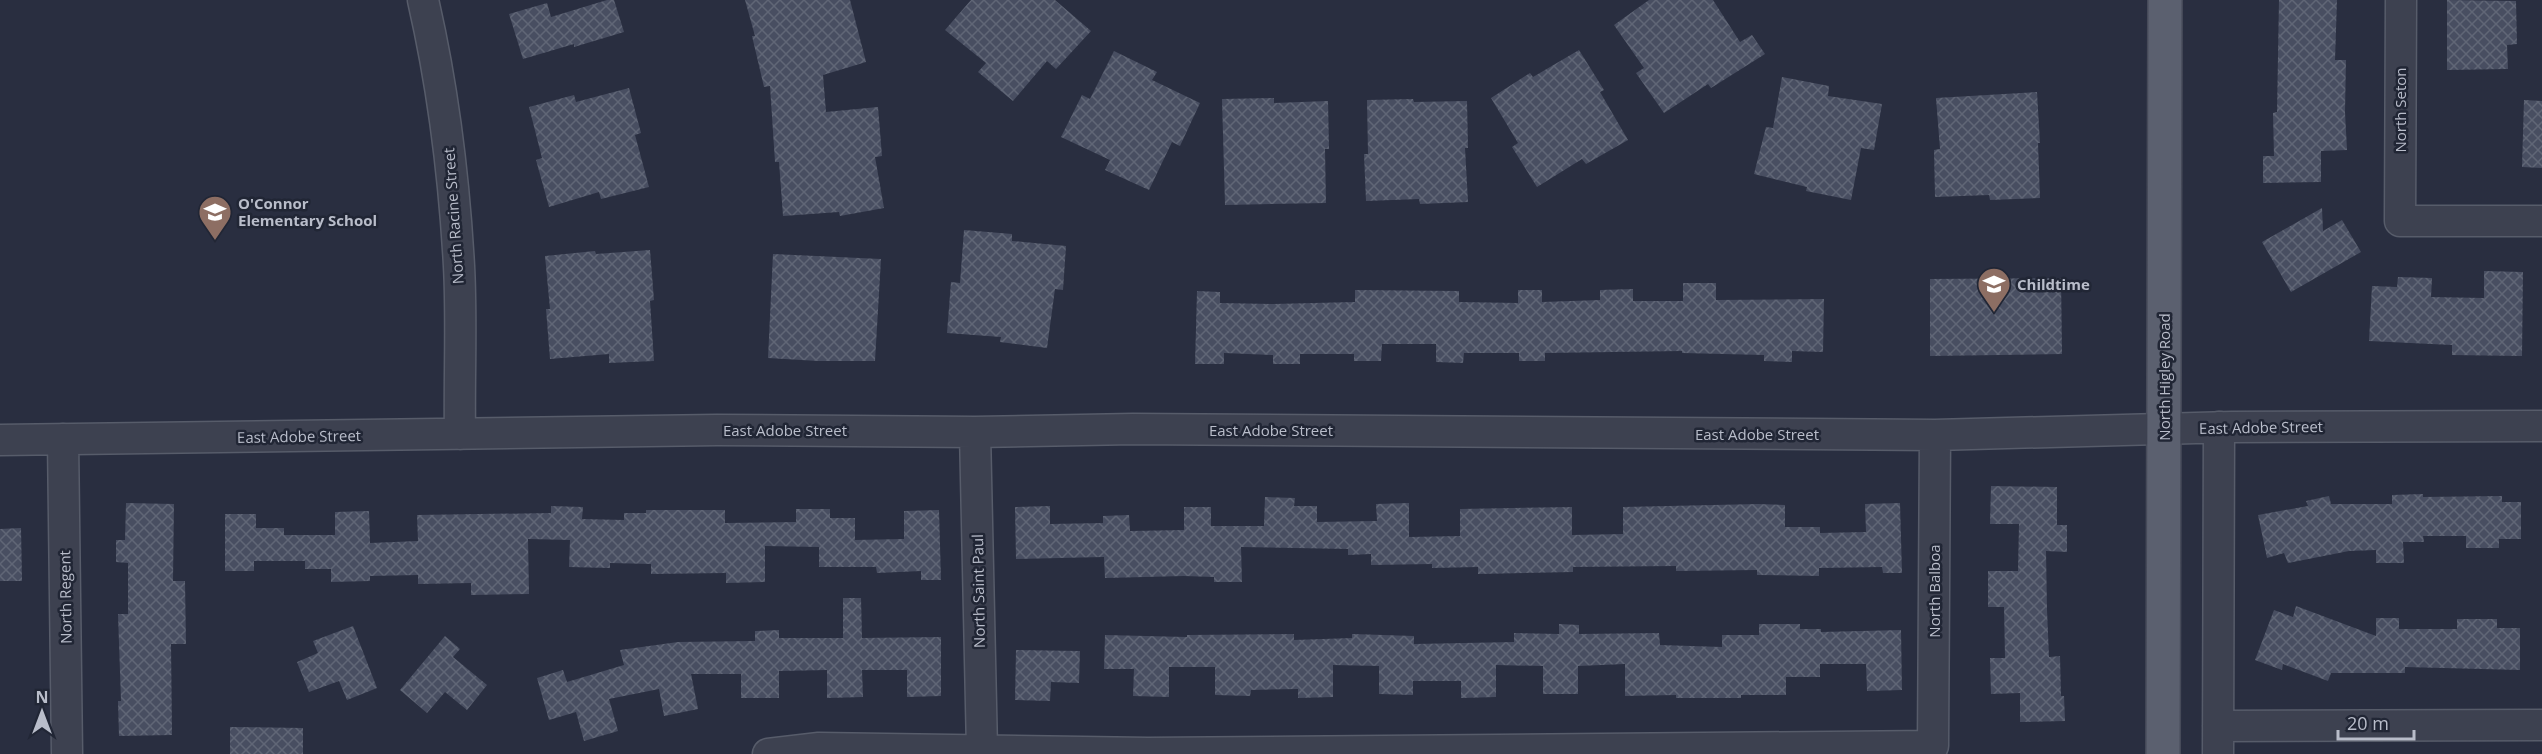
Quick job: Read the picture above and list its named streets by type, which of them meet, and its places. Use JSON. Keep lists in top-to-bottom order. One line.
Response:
{"streets":{"main road":["North Higley Road"],"street":["North Seton","North Racine Street","East Adobe Street","North Saint Paul","North Balboa","North Regent"]},"crossings":[["North Racine Street","East Adobe Street"],["North Higley Road","East Adobe Street"],["East Adobe Street","North Saint Paul"],["East Adobe Street","North Balboa"],["East Adobe Street","North Regent"]],"places":{"school or university":["O'Connor Elementary School","Childtime"]},"scale_bar":"20 m","north":"top"}
